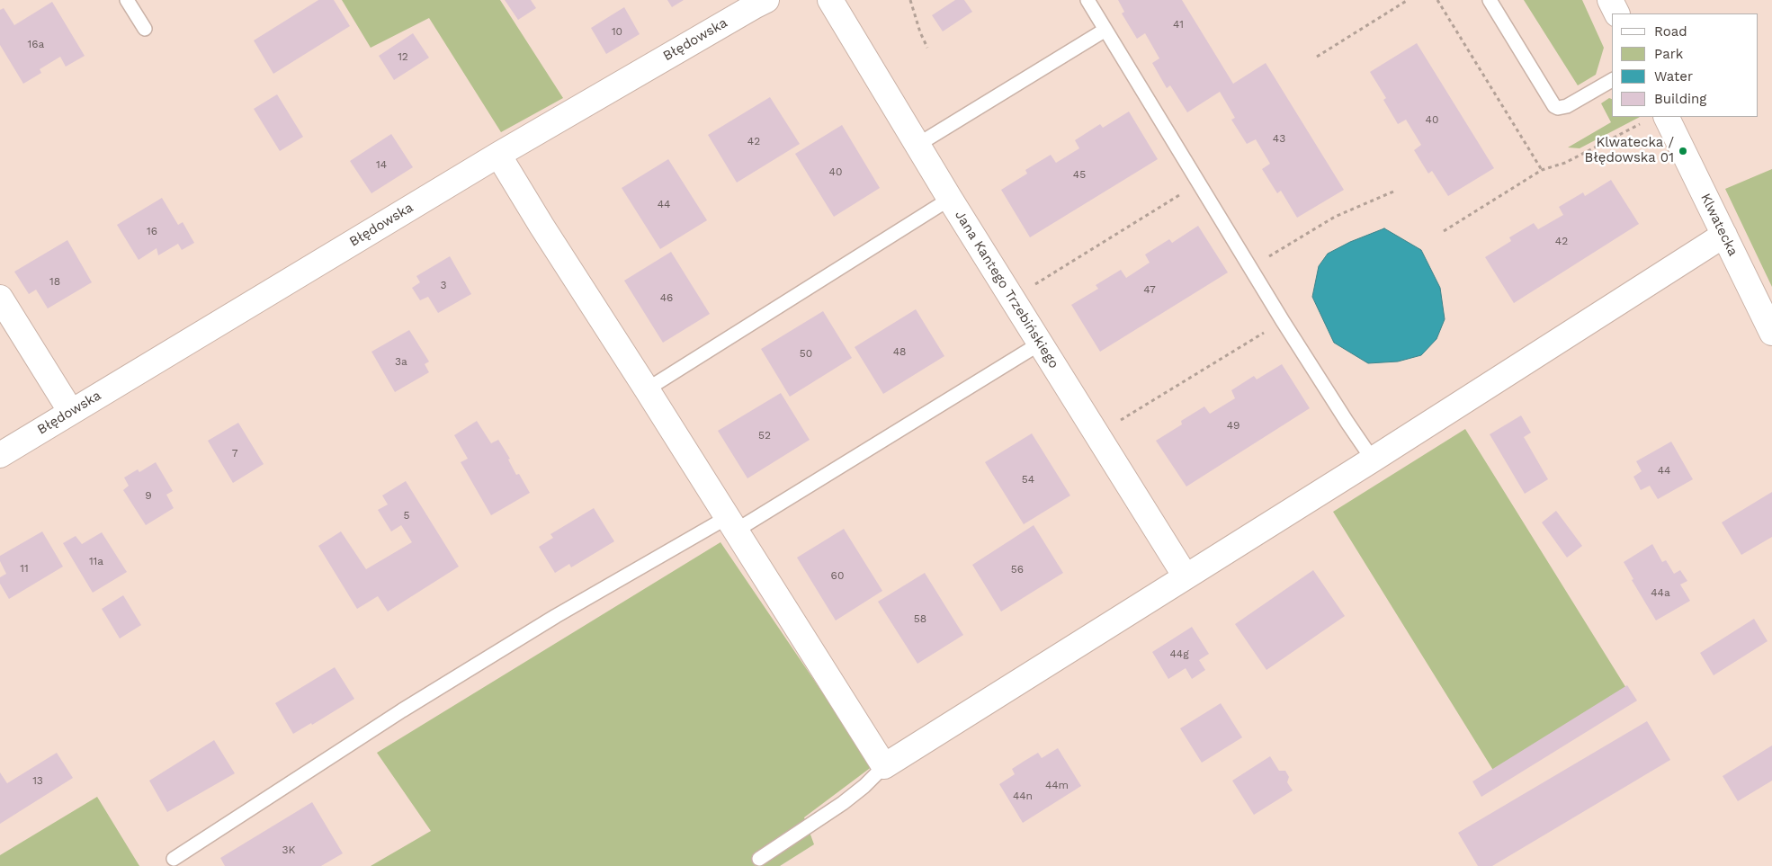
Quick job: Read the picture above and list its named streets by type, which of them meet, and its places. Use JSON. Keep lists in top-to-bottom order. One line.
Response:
{"streets":{"street":["Błędowska","Klwatecka","Jana Kantego Trzebińskiego"]},"places":["Klwatecka / Błędowska 01"],"house_numbers":["41","10","16a","12","40","43","42","14","40","45","44","16","42","18","3","47","46","48","50","3a","49","52","7","44","54","9","5","11a","11","56","60","44a","58","44g","13","44m","44n","3K"],"legend":["Road","Park","Water","Building"]}
